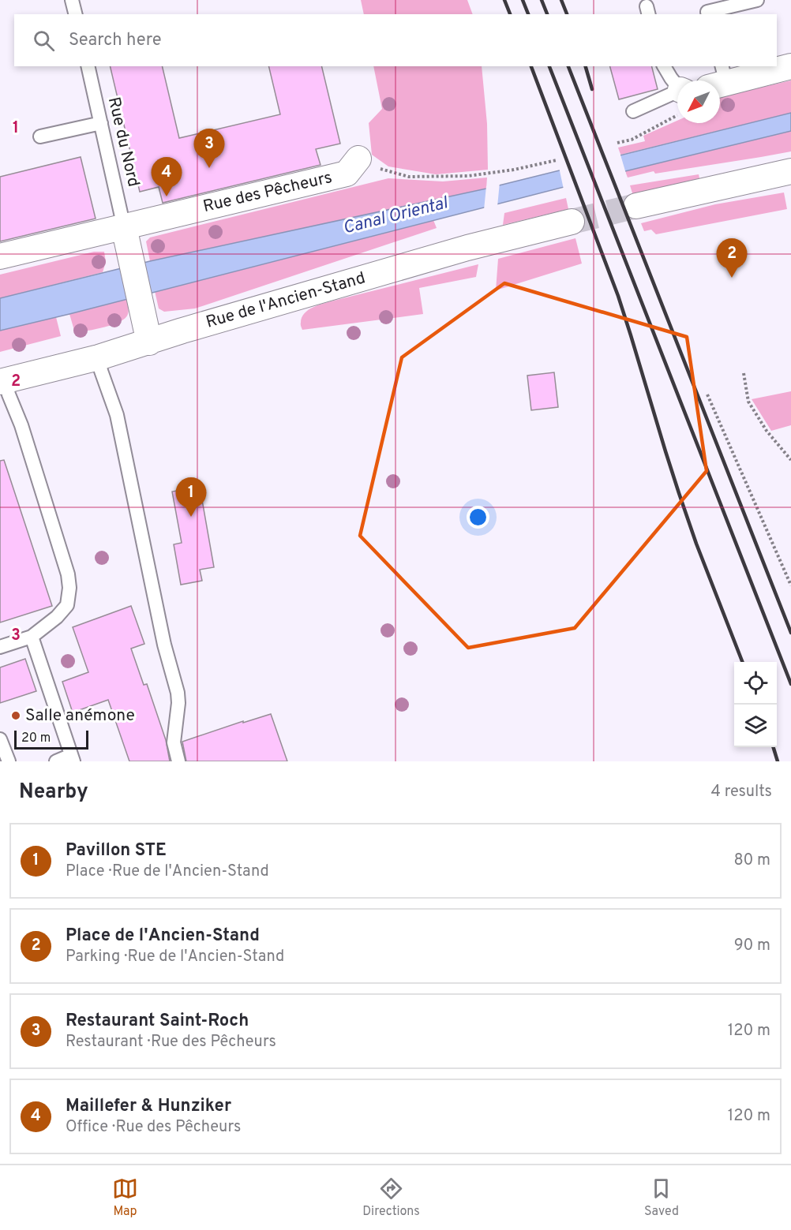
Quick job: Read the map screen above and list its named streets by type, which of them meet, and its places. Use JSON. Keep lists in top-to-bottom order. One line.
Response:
{"streets":{"street":["Rue des Pêcheurs","Rue de l'Ancien-Stand"],"lane":["Rue du Nord"]},"crossings":[["Rue du Nord","Rue des Pêcheurs"]],"water":["Canal Oriental"],"places":["Salle anémone"],"scale_bar":"20 m","north":"bottom left","page":{"search":"Search here","pins":["3","4","2","1"],"scale":"20 m","heading":["Nearby","4 results"],"list":[{"mark":"1","name":"Pavillon STE","note":"Place · Rue de l'Ancien-Stand","value":"80 m"},{"mark":"2","name":"Place de l'Ancien-Stand","note":"Parking · Rue de l'Ancien-Stand","value":"90 m"},{"mark":"3","name":"Restaurant Saint-Roch","note":"Restaurant · Rue des Pêcheurs","value":"120 m"},{"mark":"4","name":"Maillefer & Hunziker","note":"Office · Rue des Pêcheurs","value":"120 m"}],"nav":["Map","Directions","Saved"]},"grid":{"rows":["1","2","3"]}}
